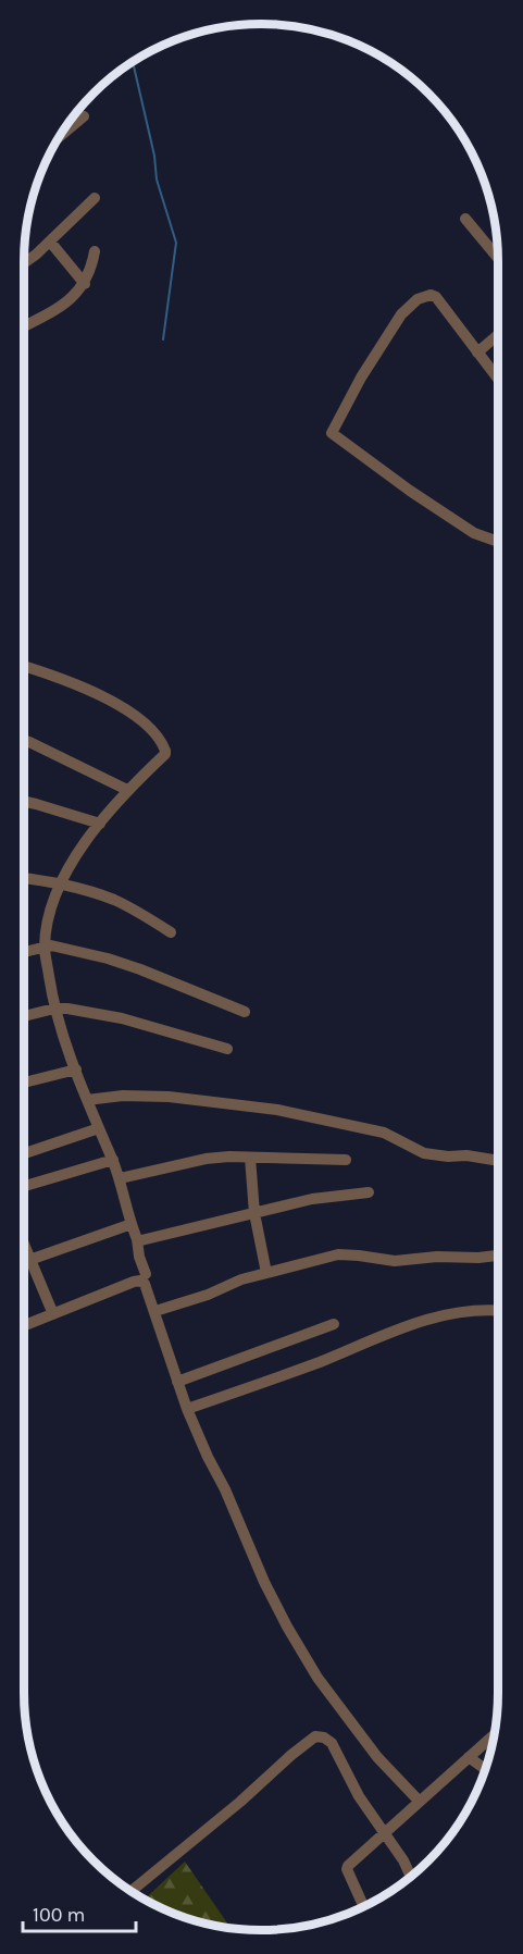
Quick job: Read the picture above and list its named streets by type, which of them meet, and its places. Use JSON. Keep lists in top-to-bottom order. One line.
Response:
{"scale_bar":"100 m"}
